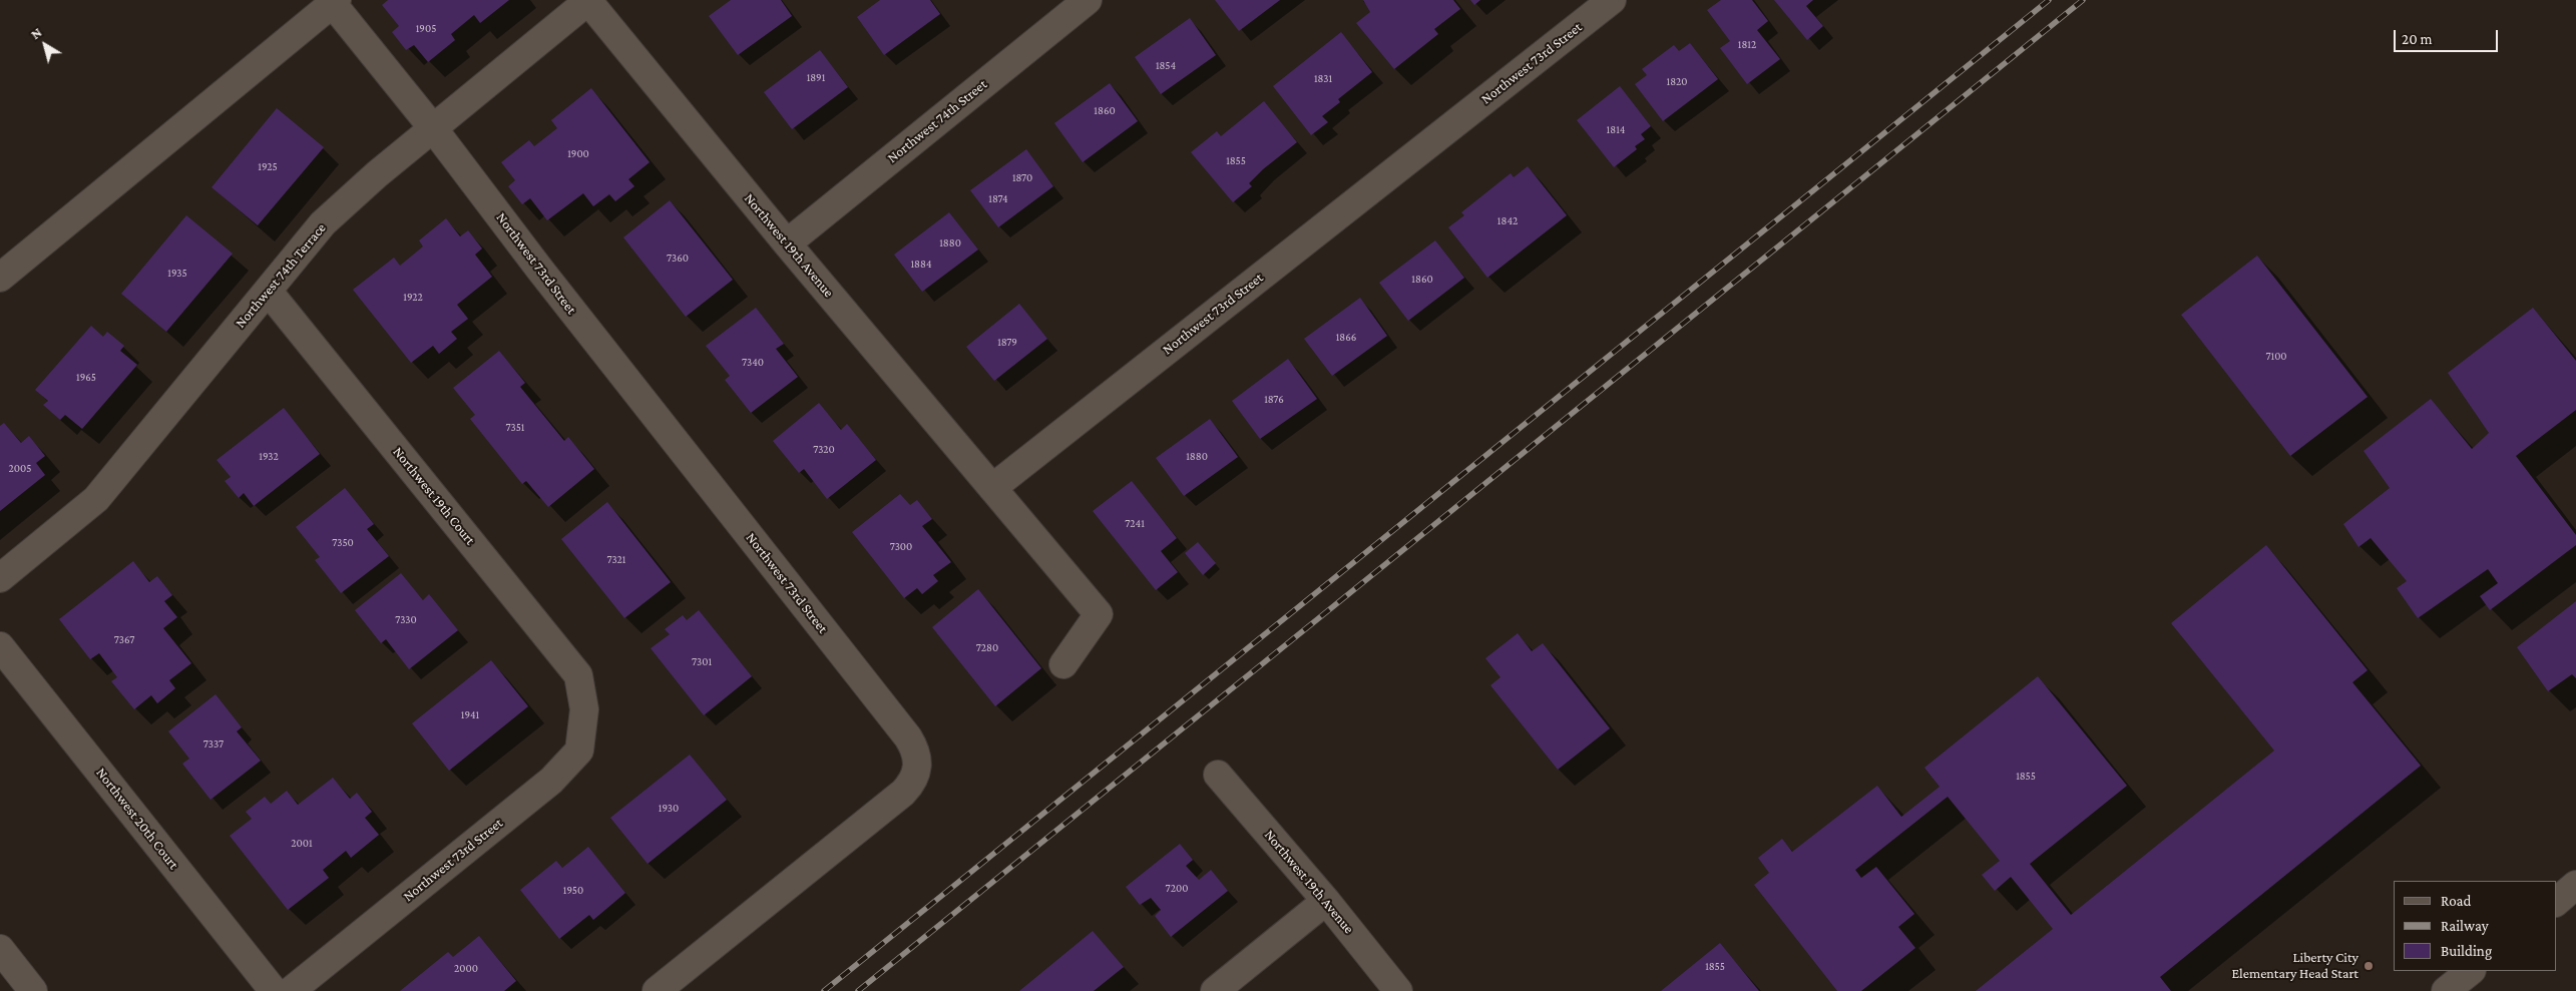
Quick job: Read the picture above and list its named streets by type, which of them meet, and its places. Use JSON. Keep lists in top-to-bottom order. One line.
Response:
{"streets":{"street":["Northwest 73rd Street","Northwest 74th Street","Northwest 19th Avenue","Northwest 74th Terrace","Northwest 19th Court","Northwest 20th Court"]},"crossings":[["Northwest 73rd Street","Northwest 19th Avenue"],["Northwest 73rd Street","Northwest 74th Terrace"],["Northwest 73rd Street","Northwest 19th Court"],["Northwest 74th Street","Northwest 19th Avenue"],["Northwest 19th Avenue","Northwest 74th Terrace"],["Northwest 74th Terrace","Northwest 19th Court"]],"places":["Liberty City Elementary Head Start"],"house_numbers":["1905","1812","1854","1891","1831","1820","1860","1814","1900","1855","1925","1870","1874","1842","1880","7360","1884","1935","1860","1922","1866","1879","7100","7340","1965","1876","7351","7320","1932","1880","2005","7241","7350","7300","7321","7330","7367","7280","7301","1941","7337","1855","1930","2001","7200","1950","1855","2000"],"legend":["Road","Railway","Building"],"scale_bar":"20 m","north":"top left"}
